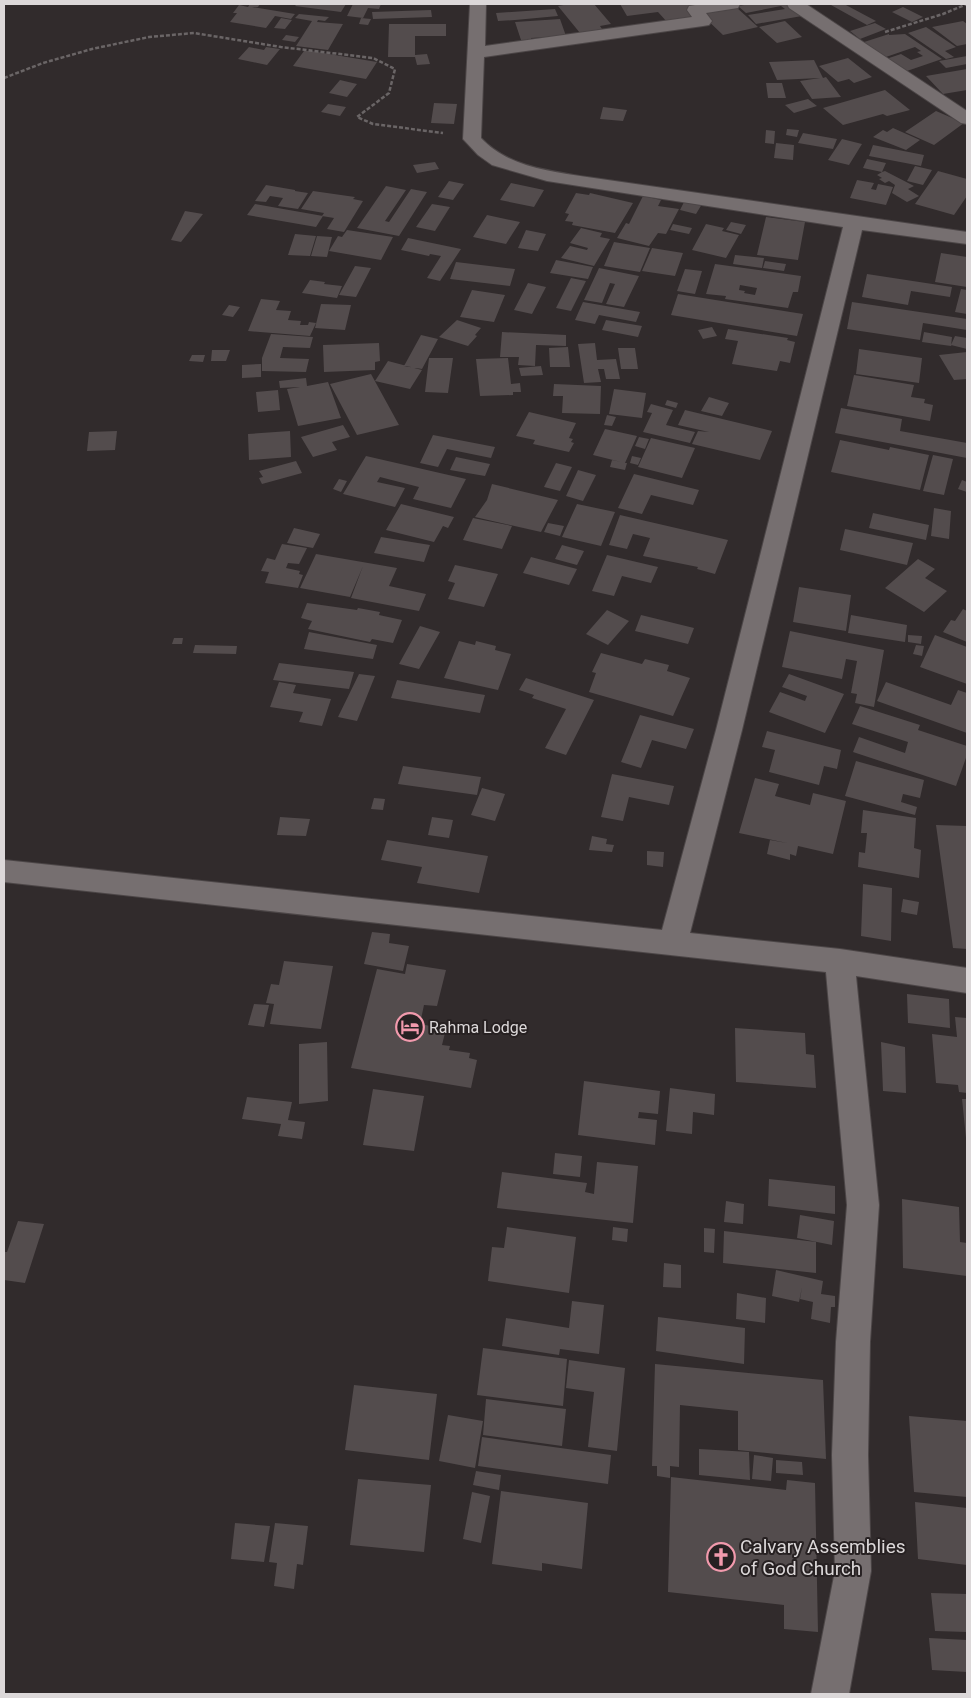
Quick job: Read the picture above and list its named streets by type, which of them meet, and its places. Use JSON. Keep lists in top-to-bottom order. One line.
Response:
{"places":{"hotel":["Rahma Lodge"],"church":["Calvary Assemblies of God Church"]}}
